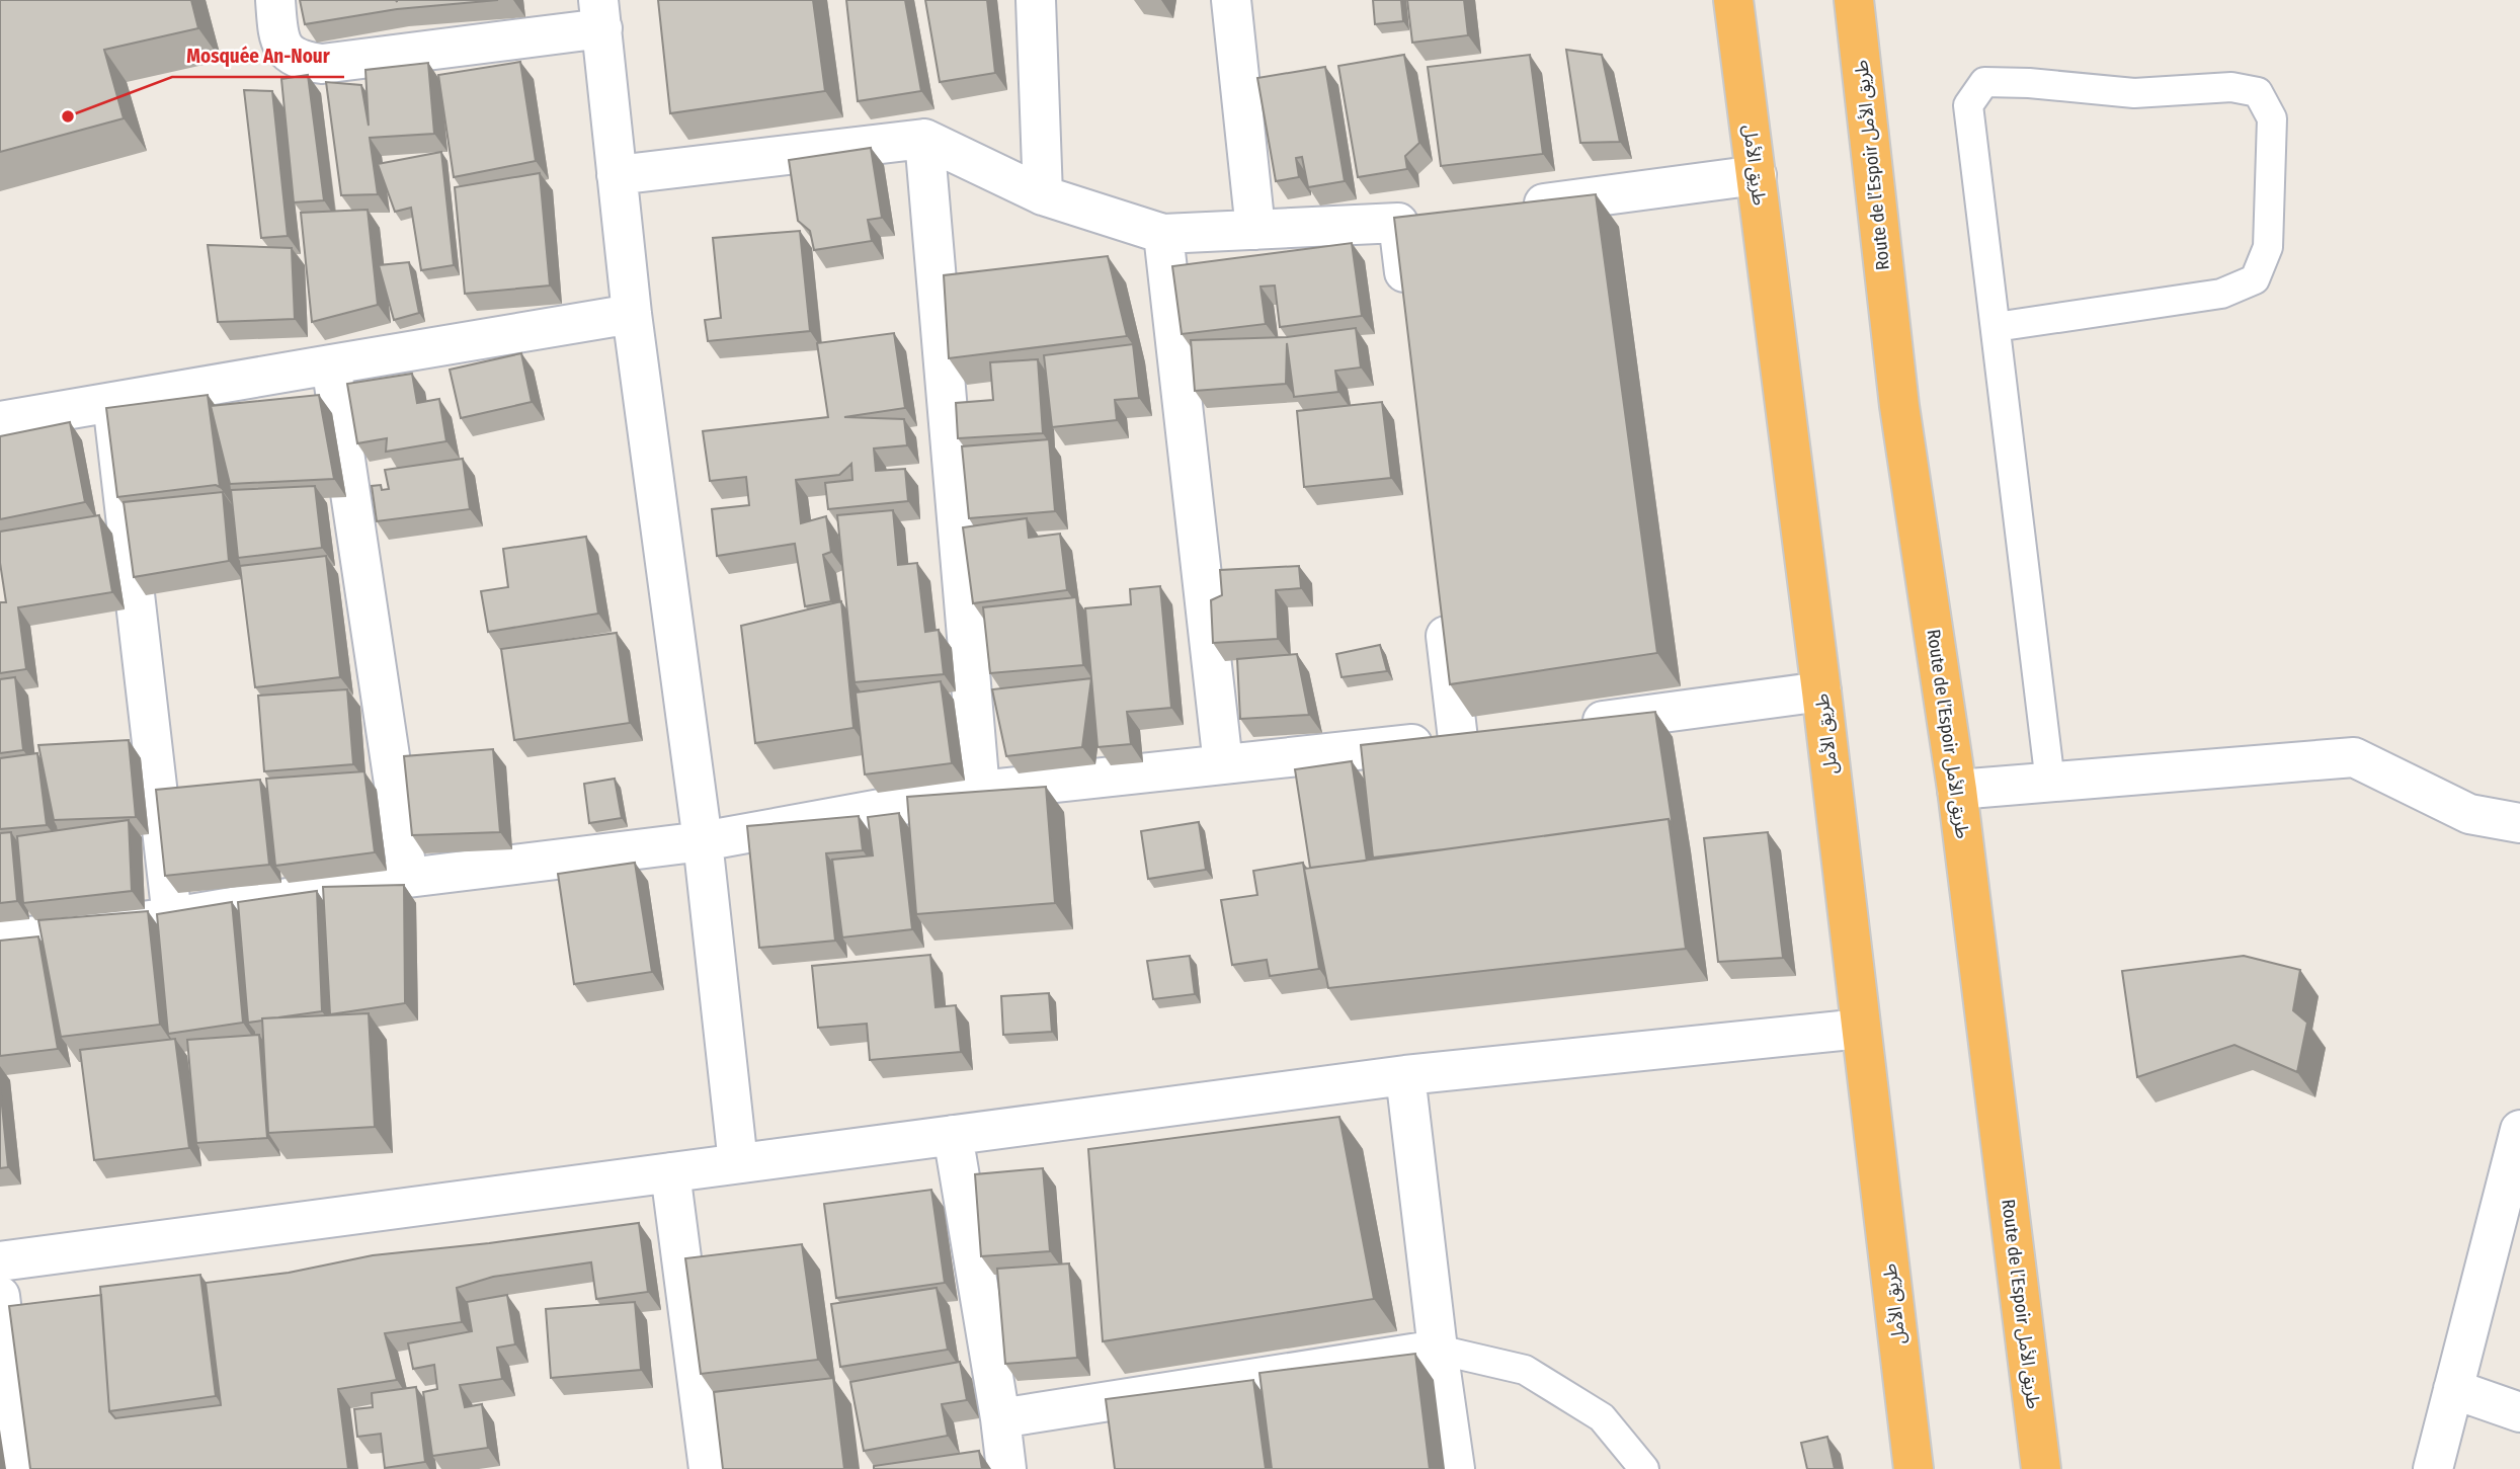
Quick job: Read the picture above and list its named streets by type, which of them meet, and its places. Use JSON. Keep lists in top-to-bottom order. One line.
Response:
{"streets":{"highway":["طريق الأمل","Route de l’Espoir طريق الأمل"]},"places":["Mosquée An-Nour"]}
